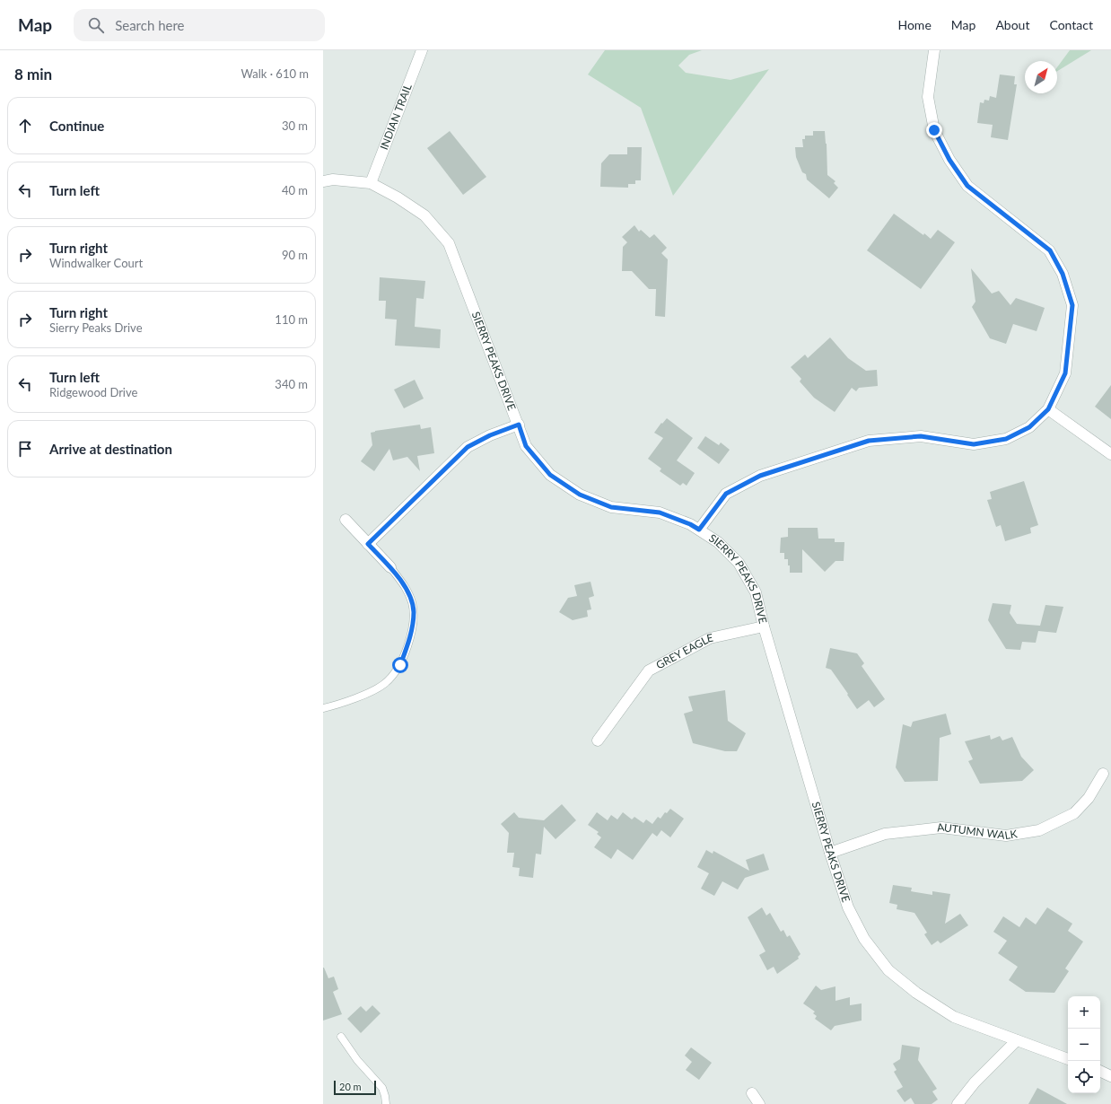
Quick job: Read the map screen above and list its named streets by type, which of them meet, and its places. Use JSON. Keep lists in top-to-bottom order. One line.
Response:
{"streets":{"street":["INDIAN TRAIL","SIERRY PEAKS DRIVE","GREY EAGLE","AUTUMN WALK"]},"crossings":[["INDIAN TRAIL","SIERRY PEAKS DRIVE"],["SIERRY PEAKS DRIVE","GREY EAGLE"],["SIERRY PEAKS DRIVE","AUTUMN WALK"]],"scale_bar":"20 m","north":"top right","page":{"header":"Map","search":"Search here","nav":["Home","Map","About","Contact"],"heading":["8 min","Walk · 610 m"],"list":[["Continue","30 m"],["Turn left","40 m"],["Turn right","Windwalker Court","90 m"],["Turn right","Sierry Peaks Drive","110 m"],["Turn left","Ridgewood Drive","340 m"],"Arrive at destination"],"map_buttons":["+","−"],"scale":"20 m"}}
